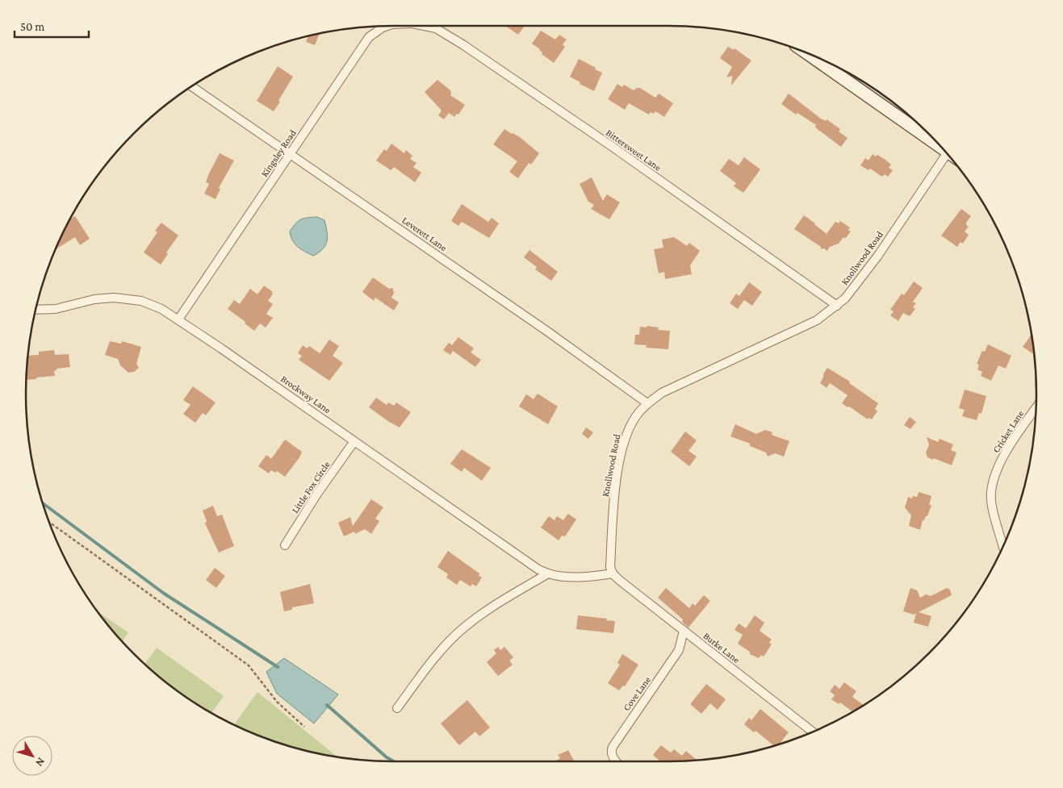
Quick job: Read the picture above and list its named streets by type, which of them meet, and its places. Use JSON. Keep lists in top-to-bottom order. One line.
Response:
{"streets":{"street":["Bittersweet Lane","Kingsley Road","Leverett Lane","Knollwood Road","Brockway Lane","Cricket Lane","Little Fox Circle","Burke Lane","Cove Lane"]},"crossings":[["Bittersweet Lane","Knollwood Road"],["Kingsley Road","Leverett Lane"],["Kingsley Road","Brockway Lane"],["Leverett Lane","Knollwood Road"],["Knollwood Road","Burke Lane"],["Brockway Lane","Little Fox Circle"],["Burke Lane","Cove Lane"]],"scale_bar":"50 m","north":"bottom right"}
